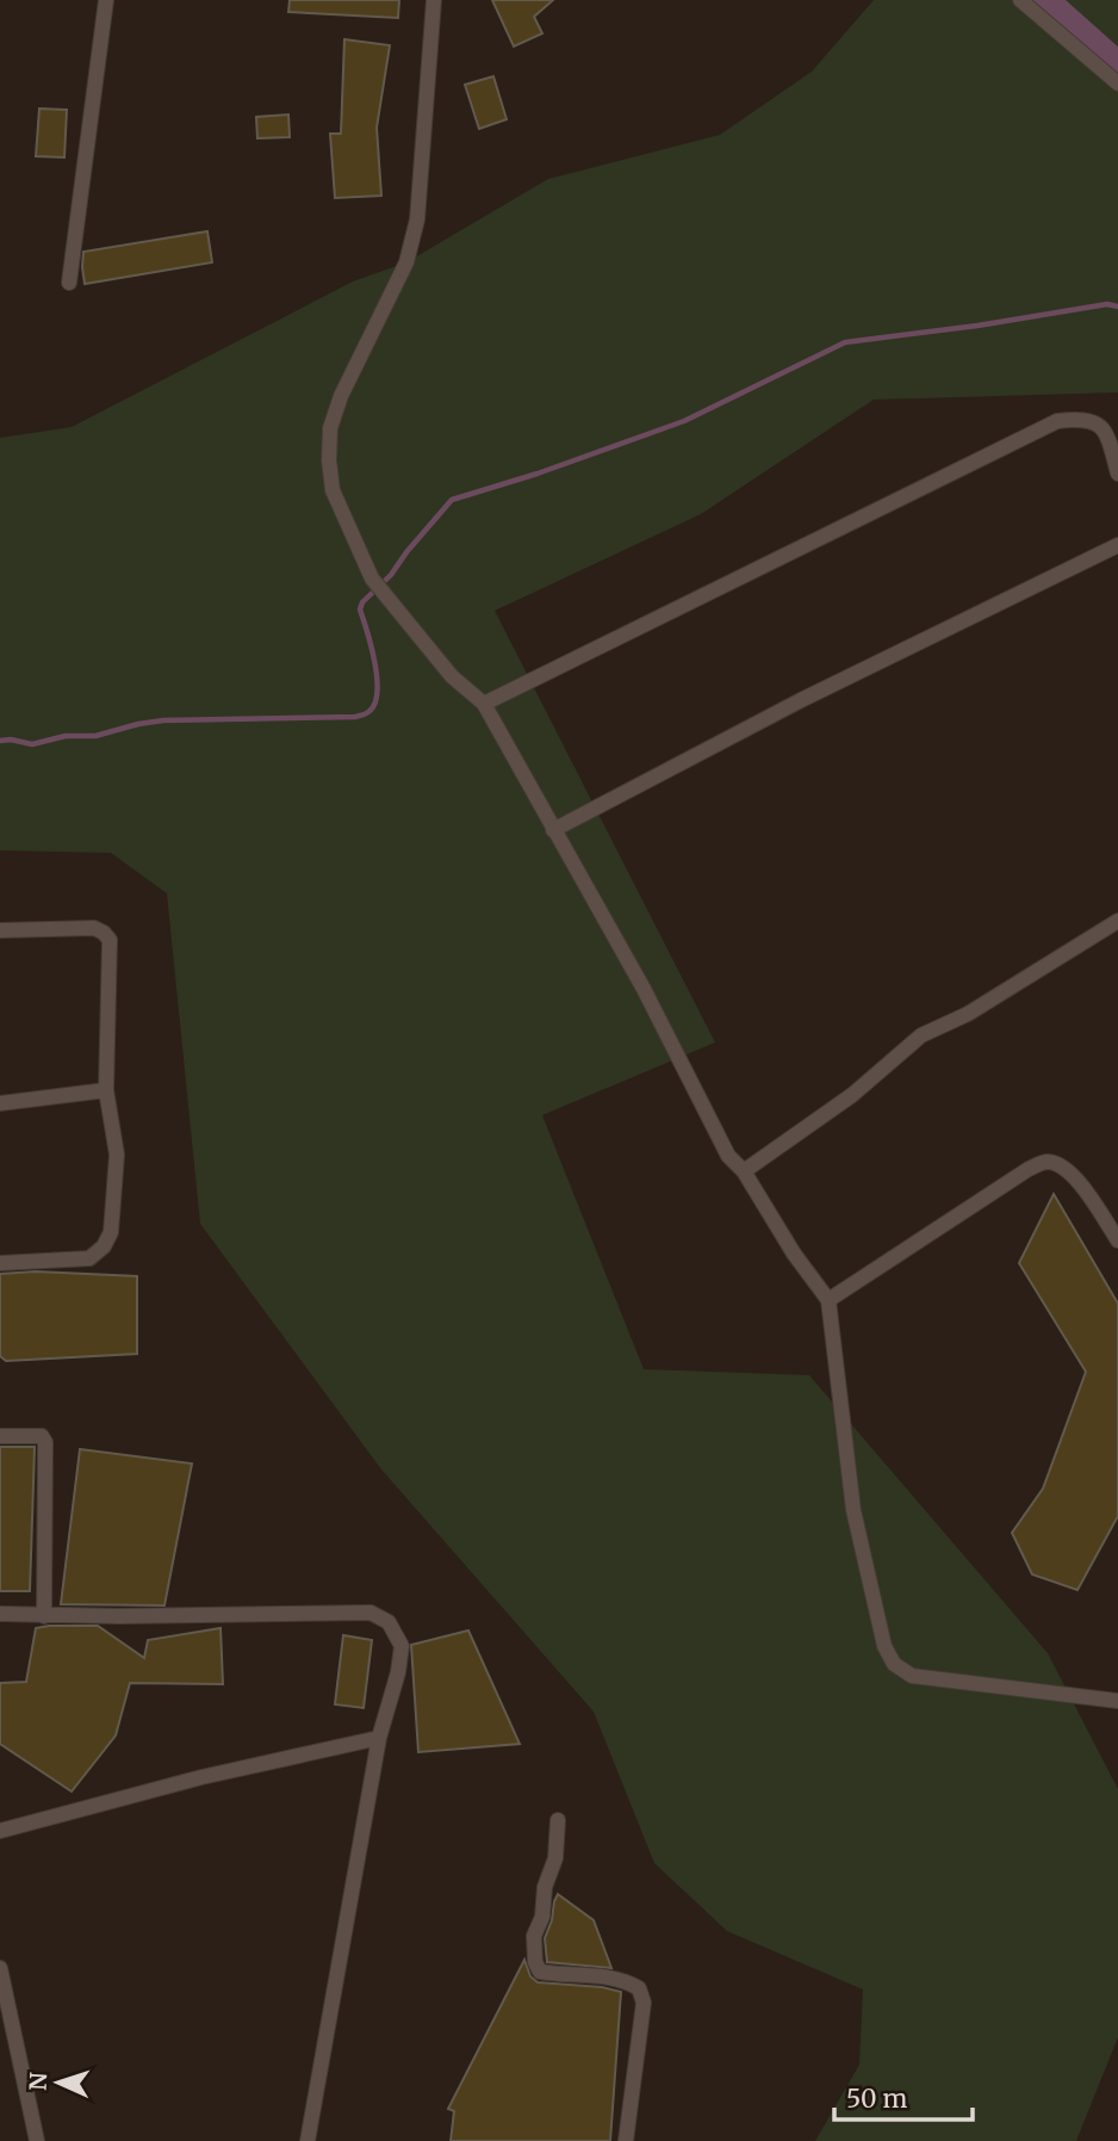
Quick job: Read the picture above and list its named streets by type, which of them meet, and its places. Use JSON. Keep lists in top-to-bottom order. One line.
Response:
{"scale_bar":"50 m","north":"left"}
